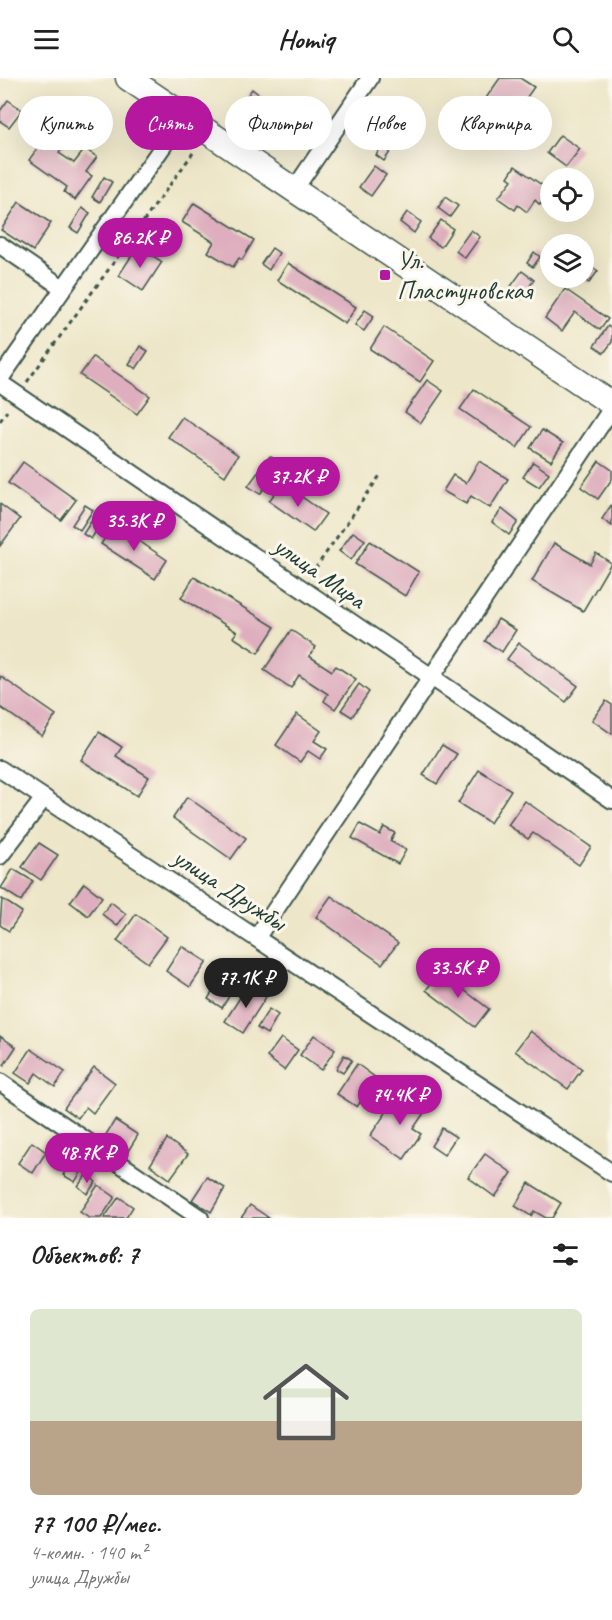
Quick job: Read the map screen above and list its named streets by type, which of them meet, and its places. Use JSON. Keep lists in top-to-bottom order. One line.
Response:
{"streets":{"street":["улица Мира","улица Дружбы"]},"places":{"transit":["Ул. Пластуновская"]},"page":{"header":"Homiq","chip":["Купить","Снять","Фильтры","Новое","Квартира"],"price":["86.2K ₽","37.2K ₽","35.3K ₽","33.5K ₽","77.1K ₽","74.4K ₽","48.7K ₽"],"heading":"Объектов: 7","list":[{"name":"77 100 ₽/мес.","note":"4-комн. · 140 m² · улица Дружбы"}]}}
